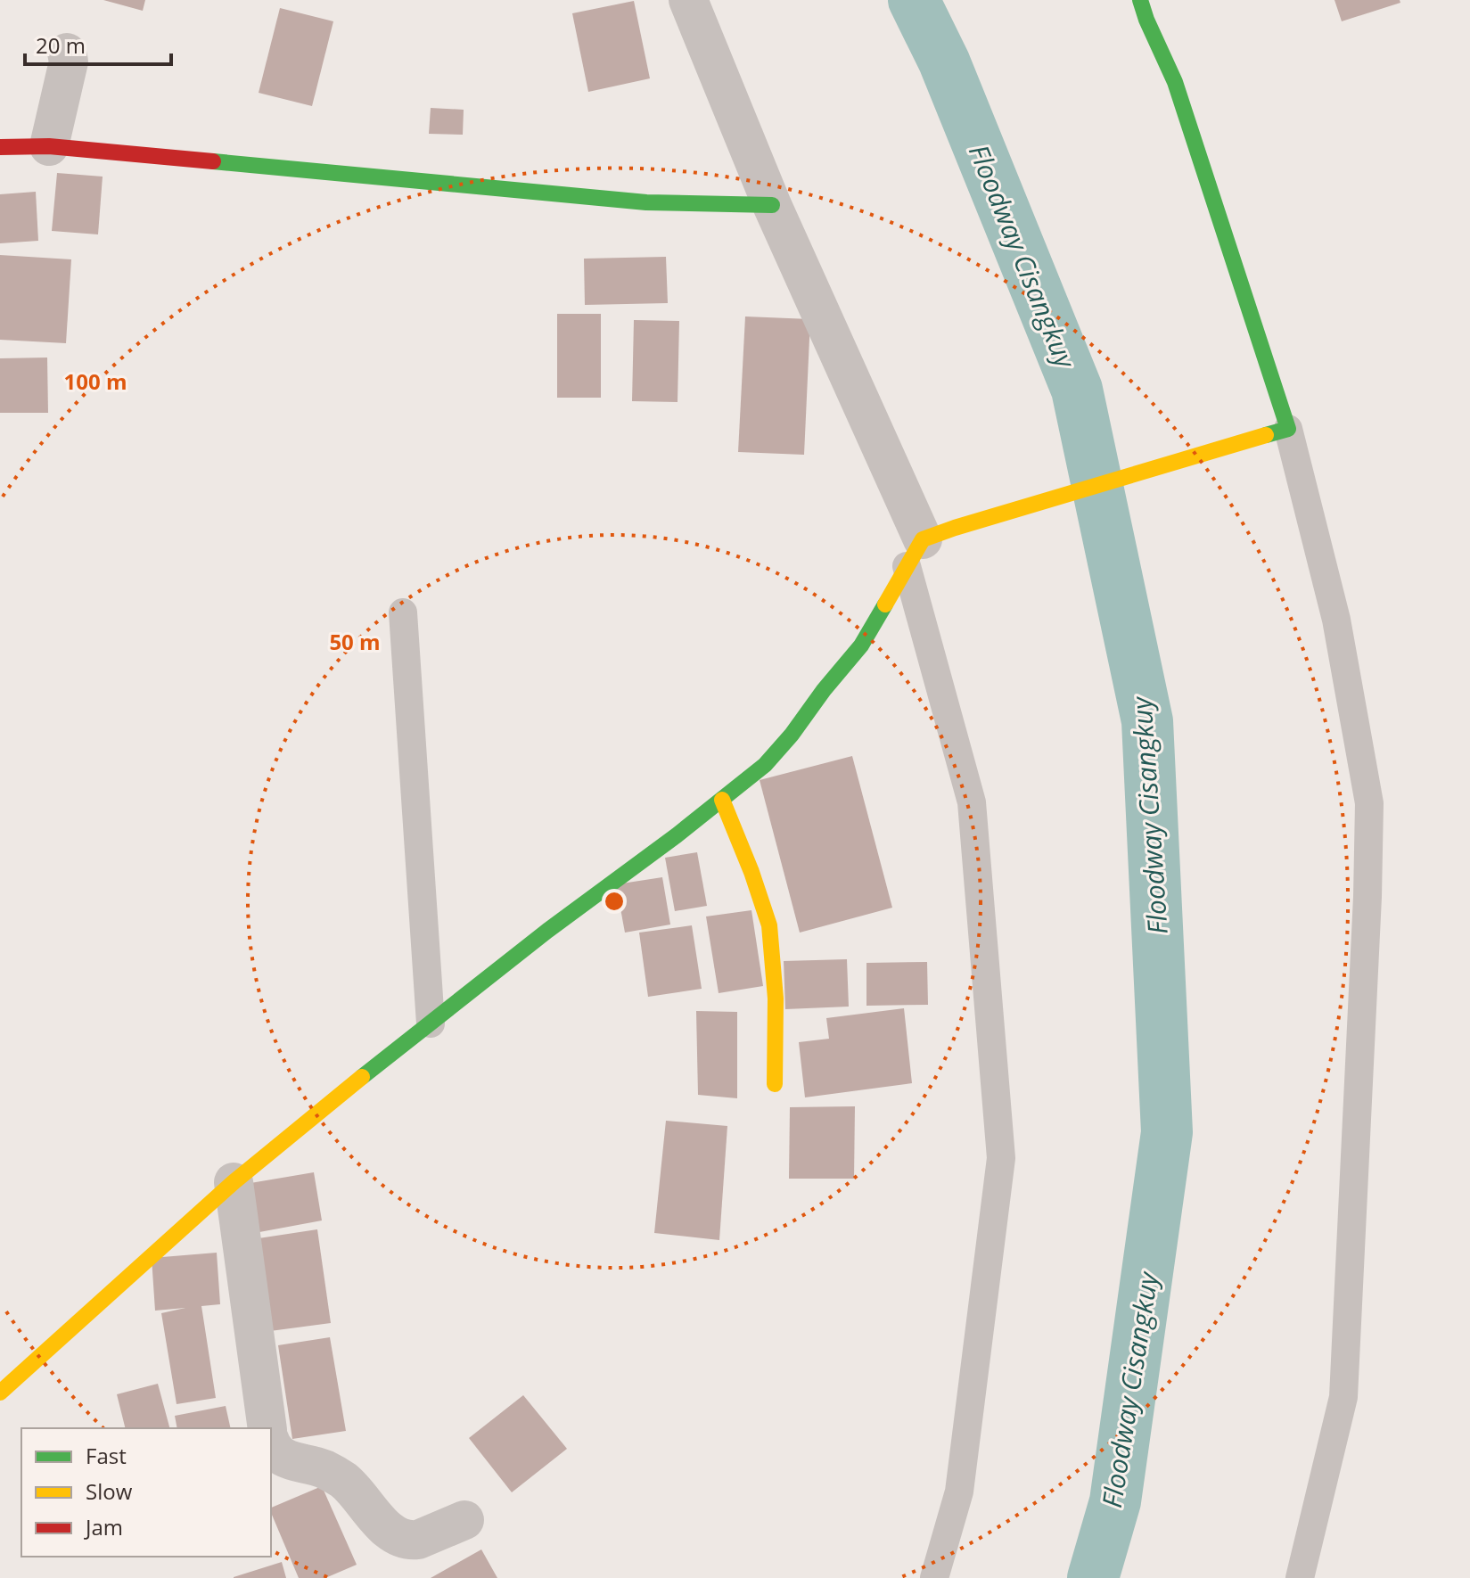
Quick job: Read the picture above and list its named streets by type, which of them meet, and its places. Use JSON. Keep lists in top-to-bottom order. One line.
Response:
{"water":["Floodway Cisangkuy"],"legend":["Fast","Slow","Jam"],"scale_bar":"20 m","rings":["100 m","50 m"]}
